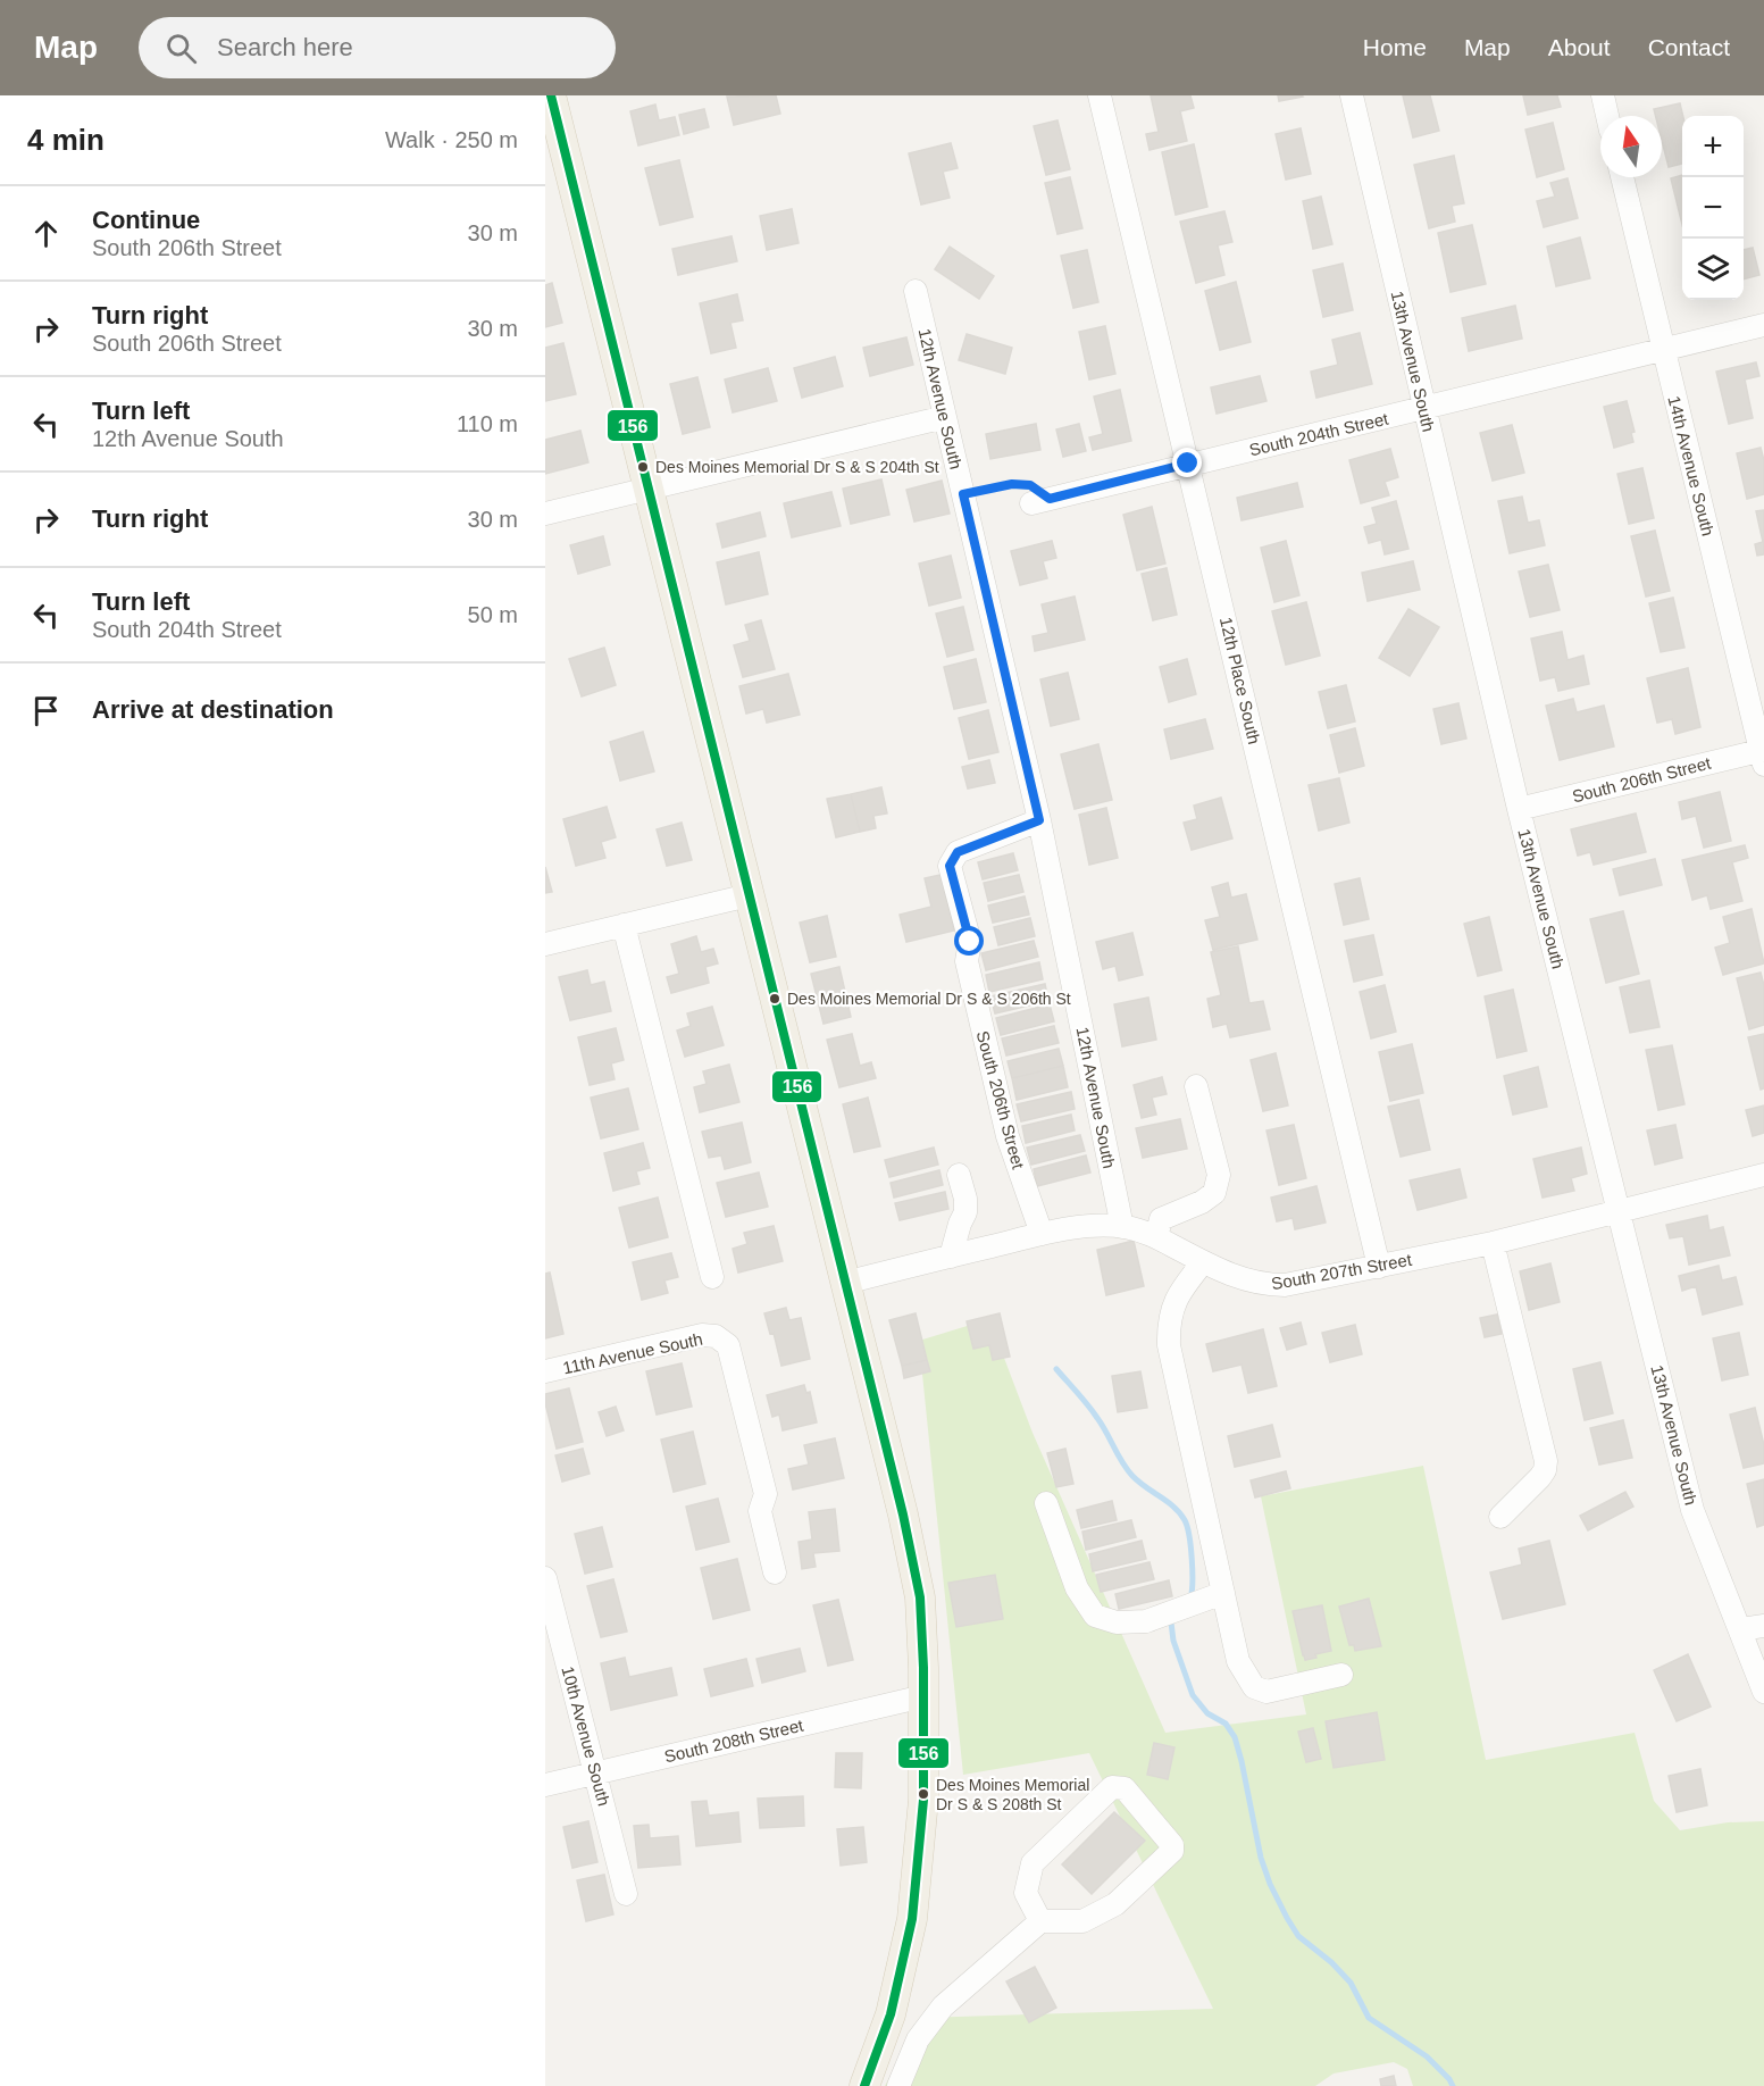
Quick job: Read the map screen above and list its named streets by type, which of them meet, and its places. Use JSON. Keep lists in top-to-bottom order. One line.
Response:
{"streets":{"street":["13th Avenue South","12th Avenue South","South 204th Street","14th Avenue South","12th Place South","South 206th Street","South 207th Street","11th Avenue South","10th Avenue South","South 208th Street"]},"crossings":[["13th Avenue South","South 204th Street"],["13th Avenue South","South 206th Street"],["13th Avenue South","South 207th Street"],["12th Avenue South","South 206th Street"],["12th Avenue South","South 207th Street"],["South 204th Street","14th Avenue South"],["South 204th Street","12th Place South"],["14th Avenue South","South 206th Street"],["12th Place South","South 207th Street"],["South 206th Street","South 207th Street"],["10th Avenue South","South 208th Street"]],"places":["Des Moines Memorial Dr S & S 204th St","Des Moines Memorial Dr S & S 206th St","Des Moines Memorial Dr S & S 208th St"],"lines":["transit line 156"],"north":"top","page":{"header":"Map","search":"Search here","nav":["Home","Map","About","Contact"],"heading":["4 min","Walk · 250 m"],"map_buttons":["+","−"],"list":[["Continue","South 206th Street","30 m"],["Turn right","South 206th Street","30 m"],["Turn left","12th Avenue South","110 m"],["Turn right","30 m"],["Turn left","South 204th Street","50 m"],"Arrive at destination"]}}
